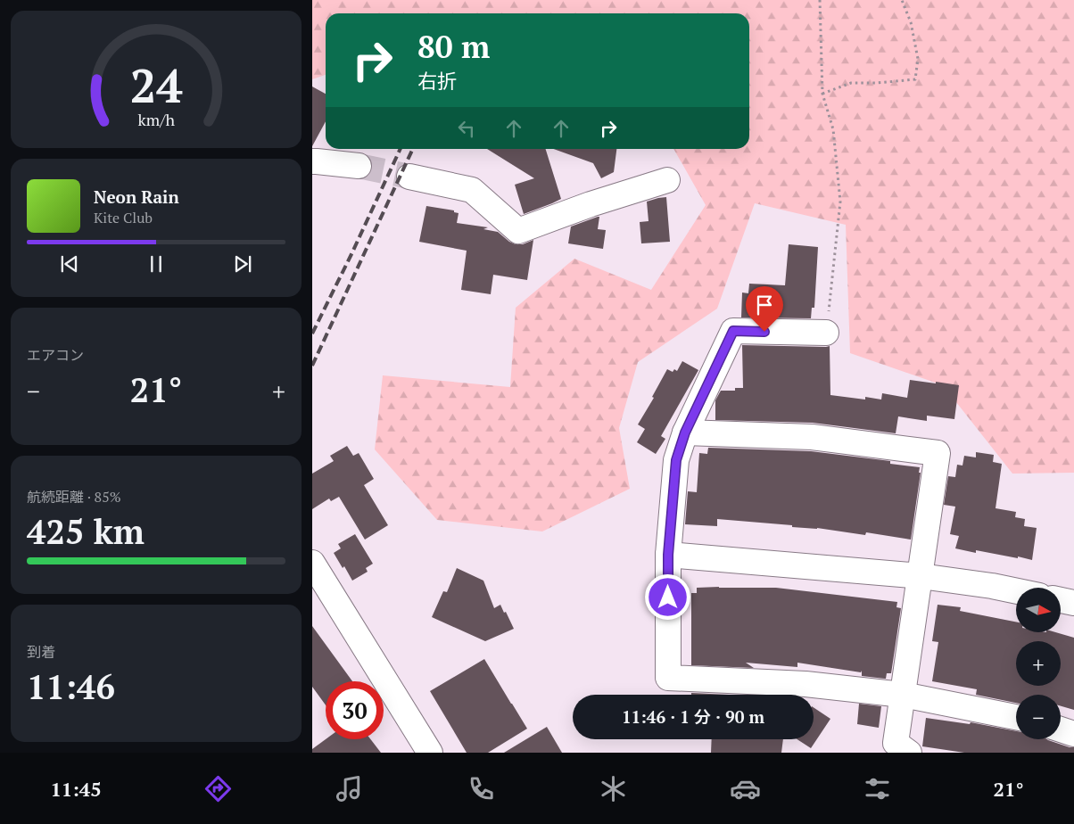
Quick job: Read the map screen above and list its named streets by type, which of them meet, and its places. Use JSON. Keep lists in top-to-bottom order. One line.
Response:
{"north":"right","page":{"turn":["80 m","右折"],"song":["Neon Rain","Kite Club"],"tile":["エアコン",["航続距離 · 85%","425 km"],["到着","11:46"]],"heat":["−","21°","+"],"map_buttons":["+","−"],"limit":"30","trip":"11:46 · 1 分 · 90 m","tabs":["11:45","21°"],"gauge":["24","km/h"]}}
